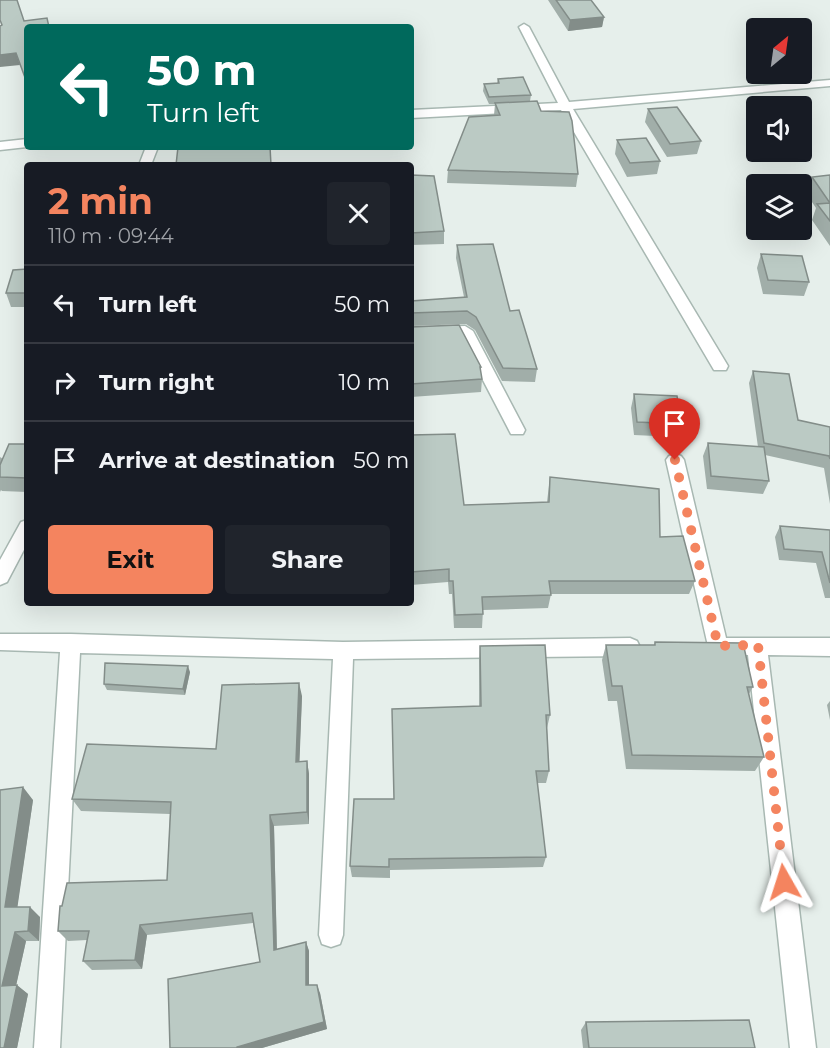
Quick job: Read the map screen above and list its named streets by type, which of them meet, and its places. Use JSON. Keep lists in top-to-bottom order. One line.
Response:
{"north":"top right","page":{"turn":["50 m","Turn left"],"heading":["2 min","110 m · 09:44"],"list":[{"name":"Turn left","value":"50 m"},{"name":"Turn right","value":"10 m"},{"name":"Arrive at destination","value":"50 m"}],"buttons":["Exit","Share"]}}
